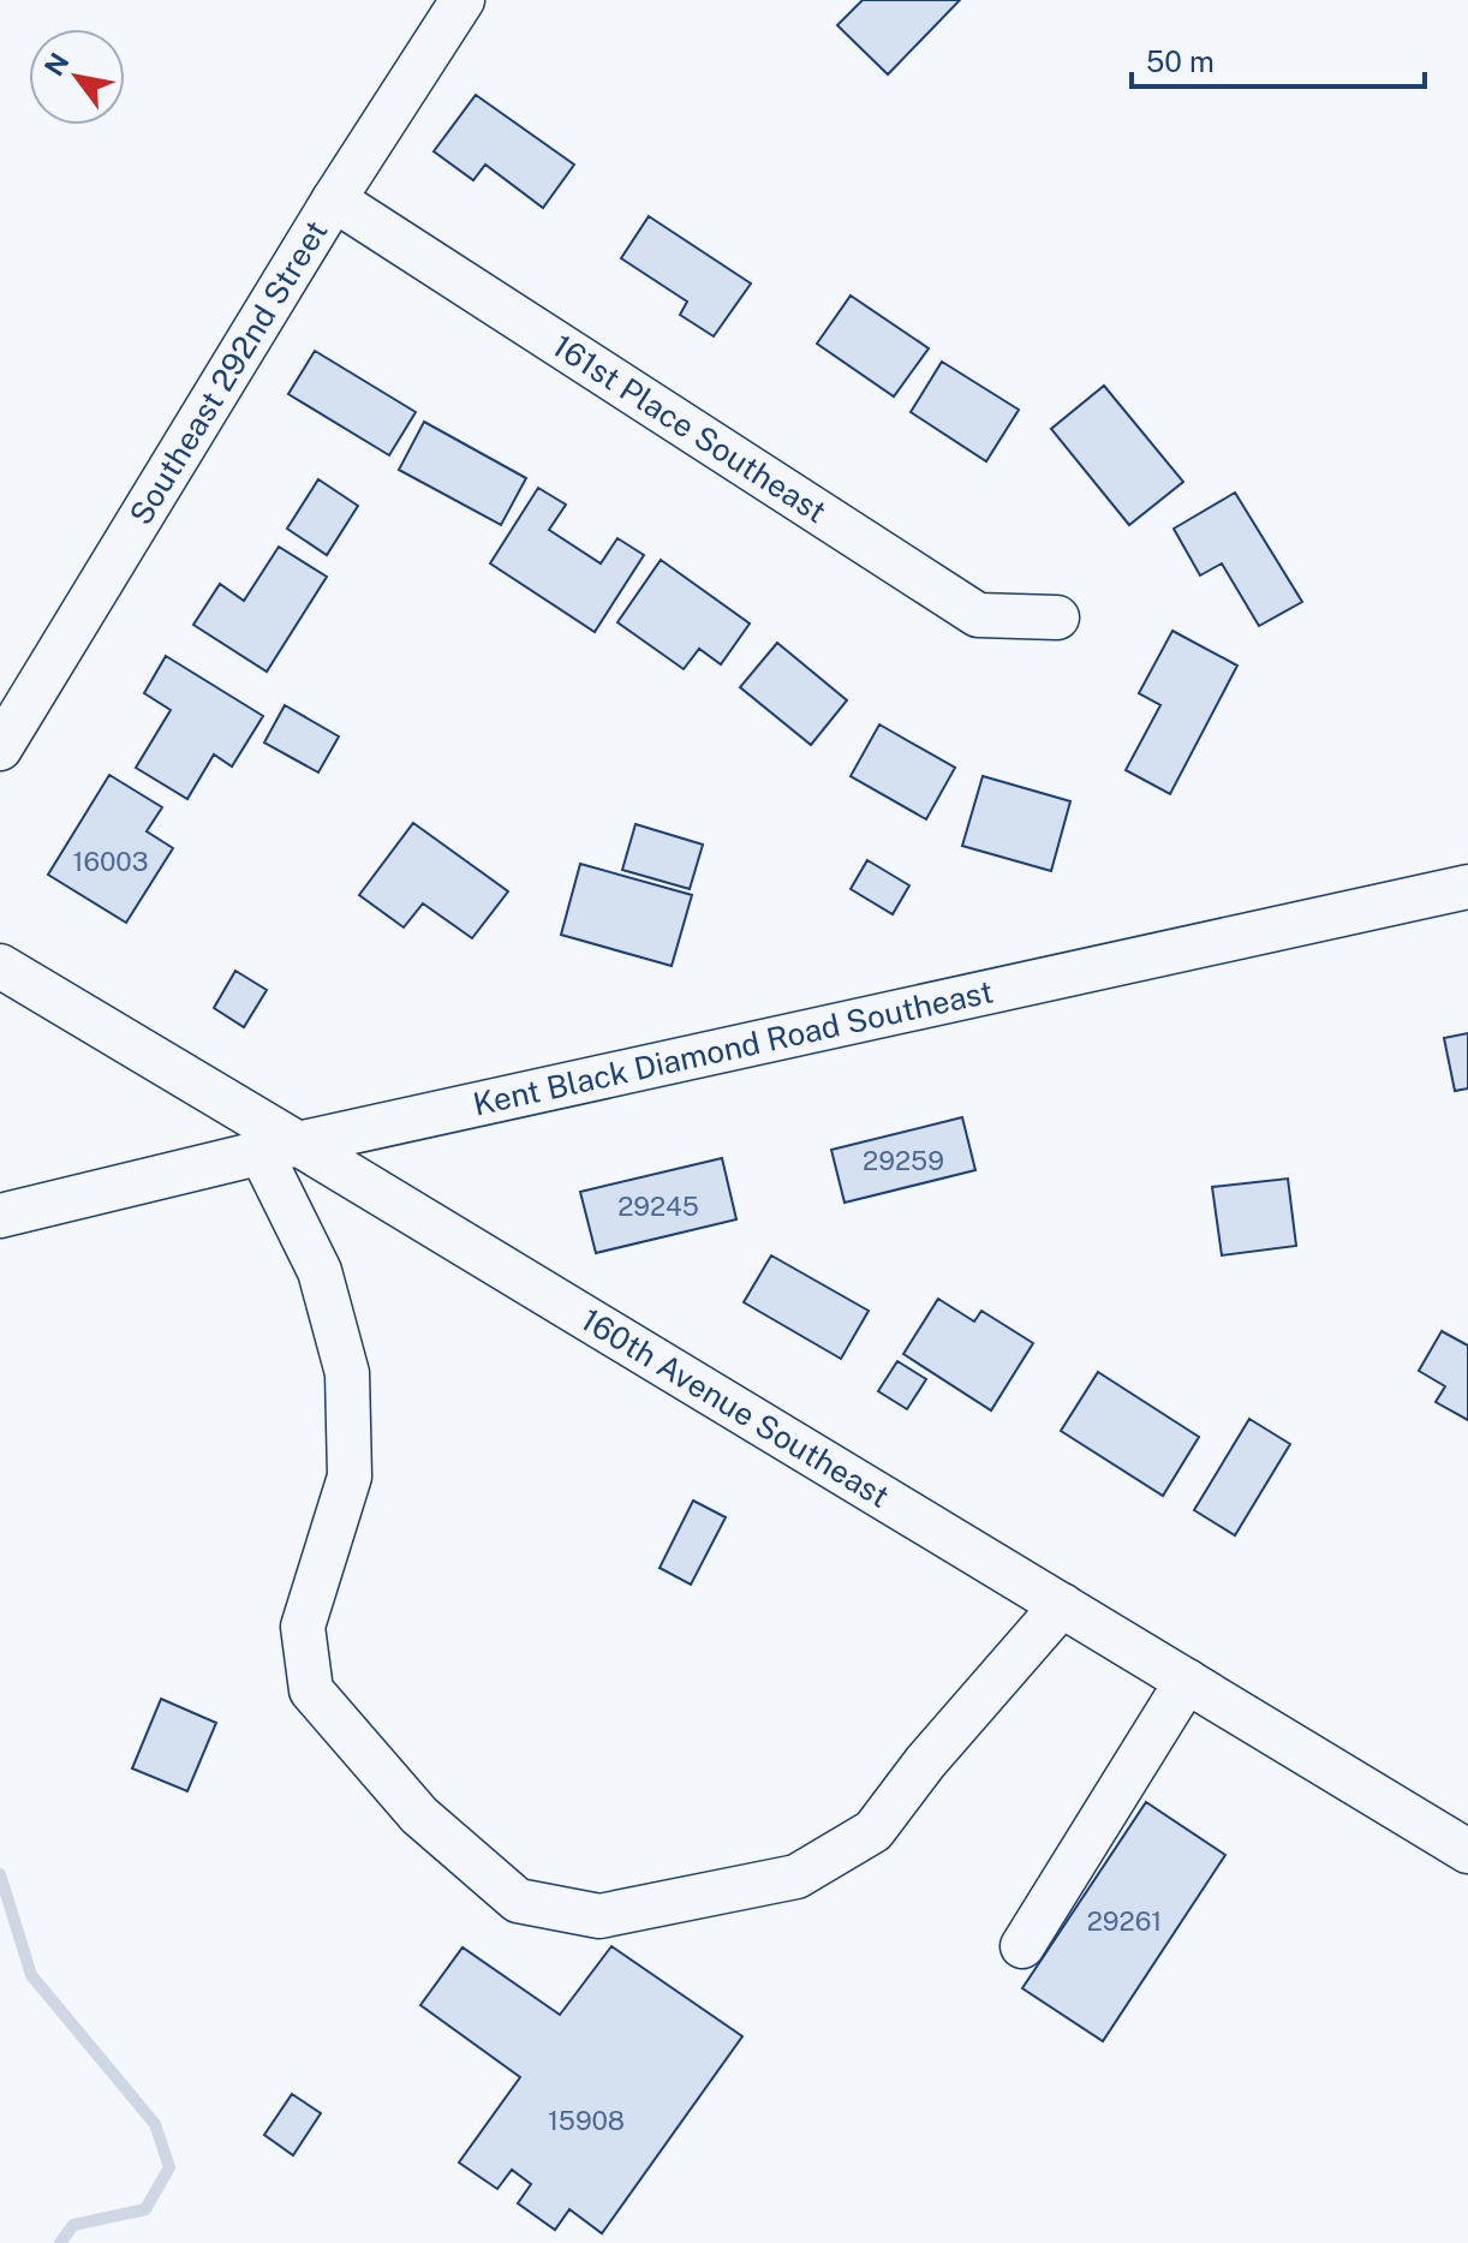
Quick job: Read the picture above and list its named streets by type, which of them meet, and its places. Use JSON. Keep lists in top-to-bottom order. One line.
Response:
{"streets":{"street":["Southeast 292nd Street","161st Place Southeast","Kent Black Diamond Road Southeast","160th Avenue Southeast"]},"crossings":[["Southeast 292nd Street","161st Place Southeast"],["Kent Black Diamond Road Southeast","160th Avenue Southeast"]],"house_numbers":["16003","29259","29245","29261","15908"],"scale_bar":"50 m","north":"top left"}
